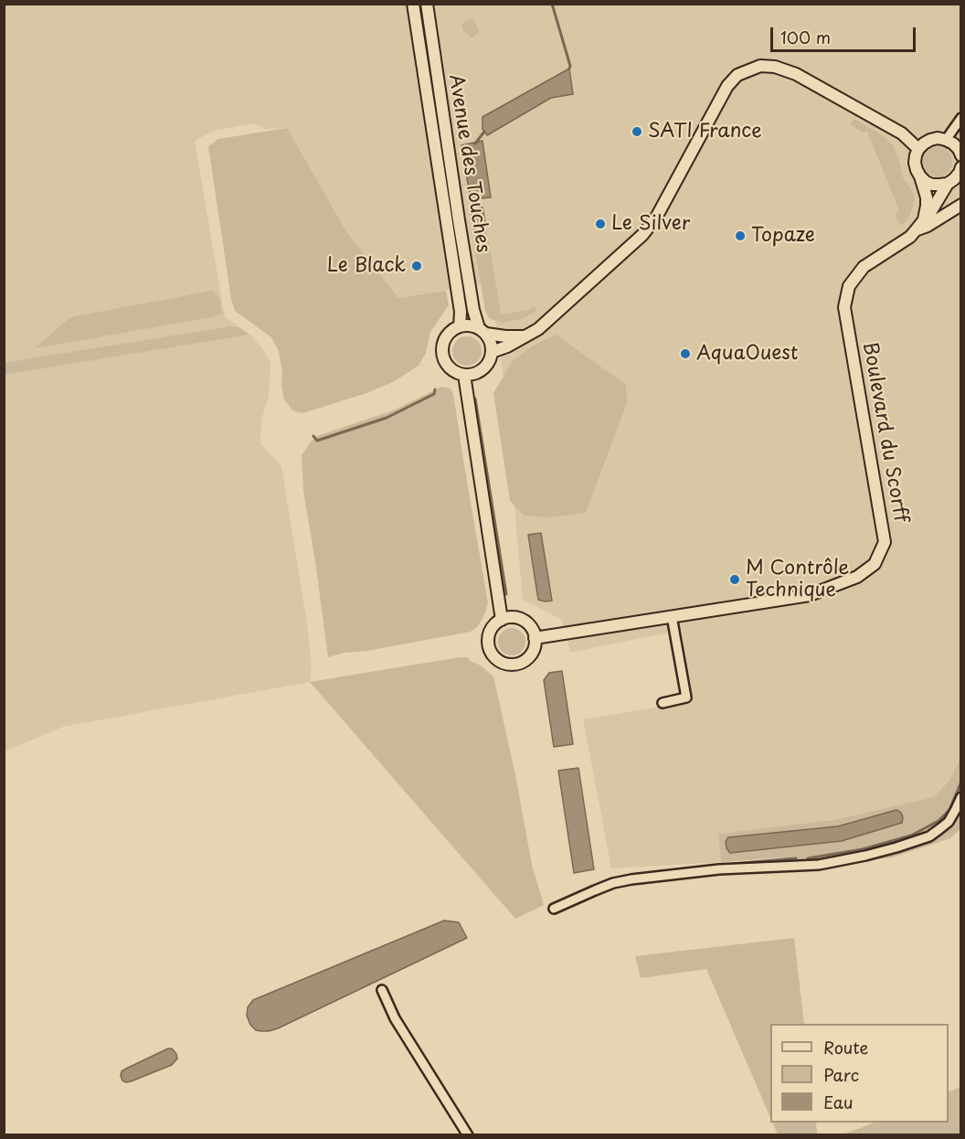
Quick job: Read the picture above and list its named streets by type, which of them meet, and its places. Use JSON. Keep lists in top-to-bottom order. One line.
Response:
{"streets":{"street":["Avenue des Touches","Boulevard du Scorff"]},"places":["SATI France","Le Silver","Topaze","Le Black","AquaOuest","M Contrôle Technique"],"legend":["Route","Parc","Eau"],"scale_bar":"100 m"}
